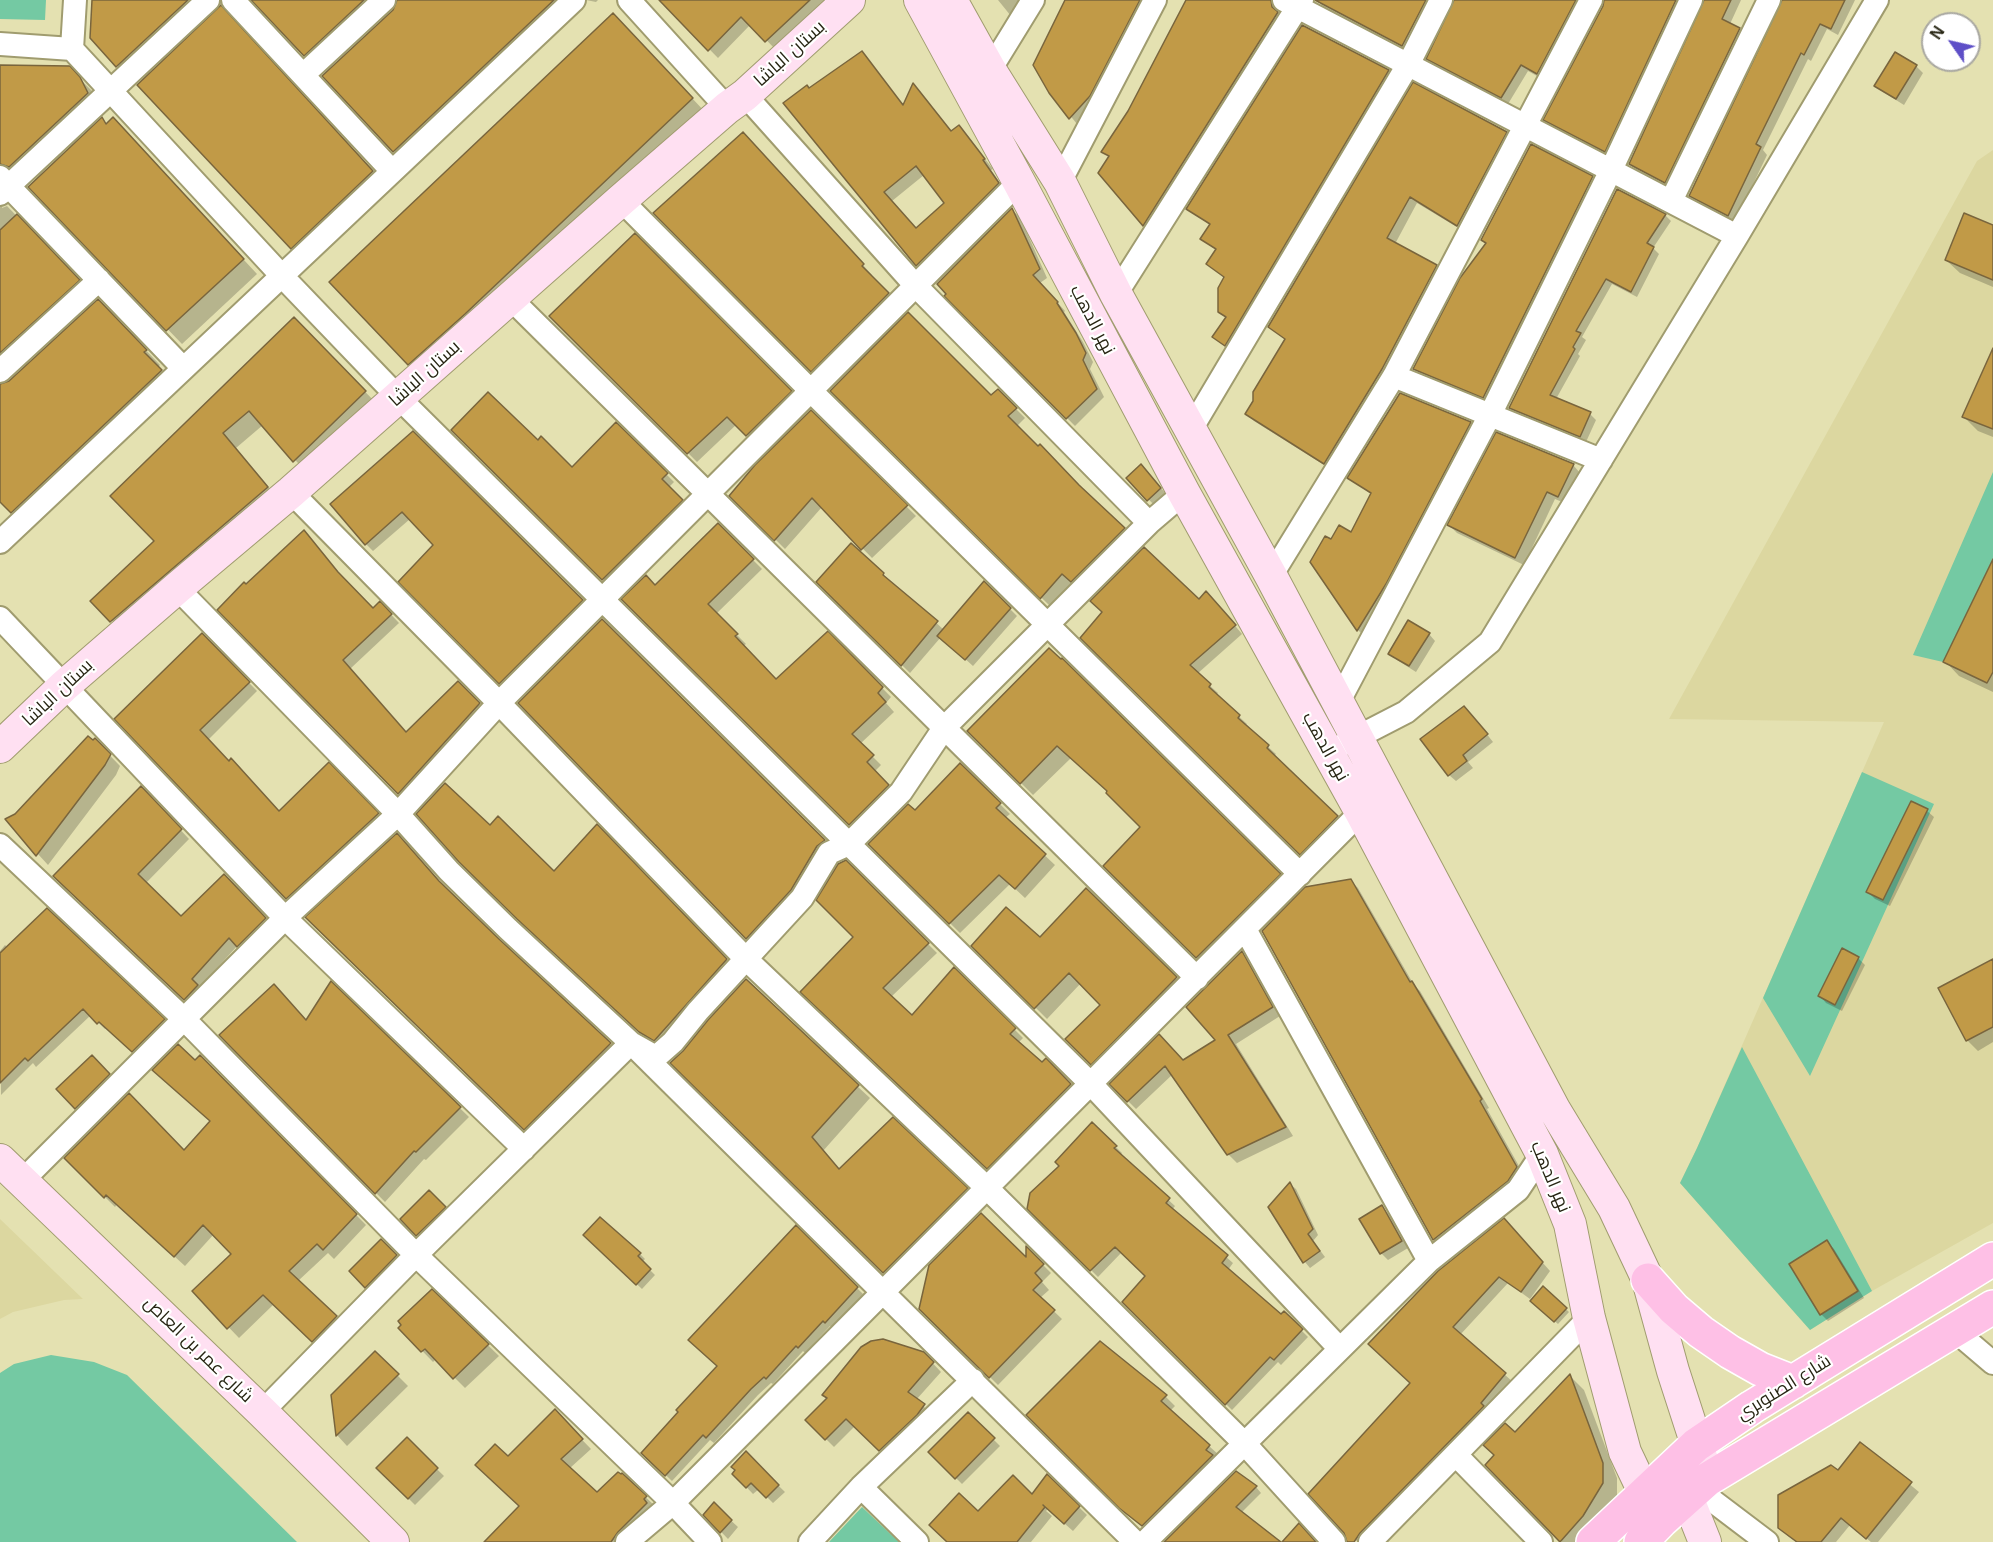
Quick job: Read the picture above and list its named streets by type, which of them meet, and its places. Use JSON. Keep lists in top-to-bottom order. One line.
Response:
{"streets":{"main road":["بستان الباشا","نهر الدهب","شارع عمر بن العاص","شارع الصنوبري"]},"crossings":[["نهر الدهب","شارع الصنوبري"]],"north":"top left"}
